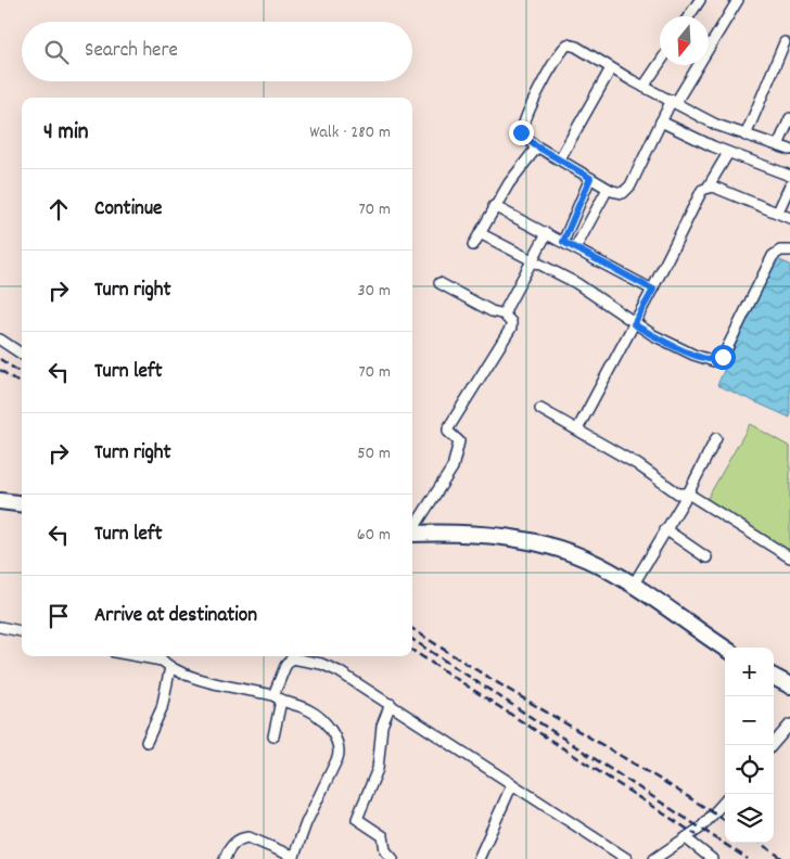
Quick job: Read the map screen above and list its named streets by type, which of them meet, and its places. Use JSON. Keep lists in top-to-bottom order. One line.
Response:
{"north":"bottom","page":{"search":"Search here","heading":["4 min","Walk · 280 m"],"list":[["Continue","70 m"],["Turn right","30 m"],["Turn left","70 m"],["Turn right","50 m"],["Turn left","60 m"],"Arrive at destination"],"map_buttons":["+","−"]}}
